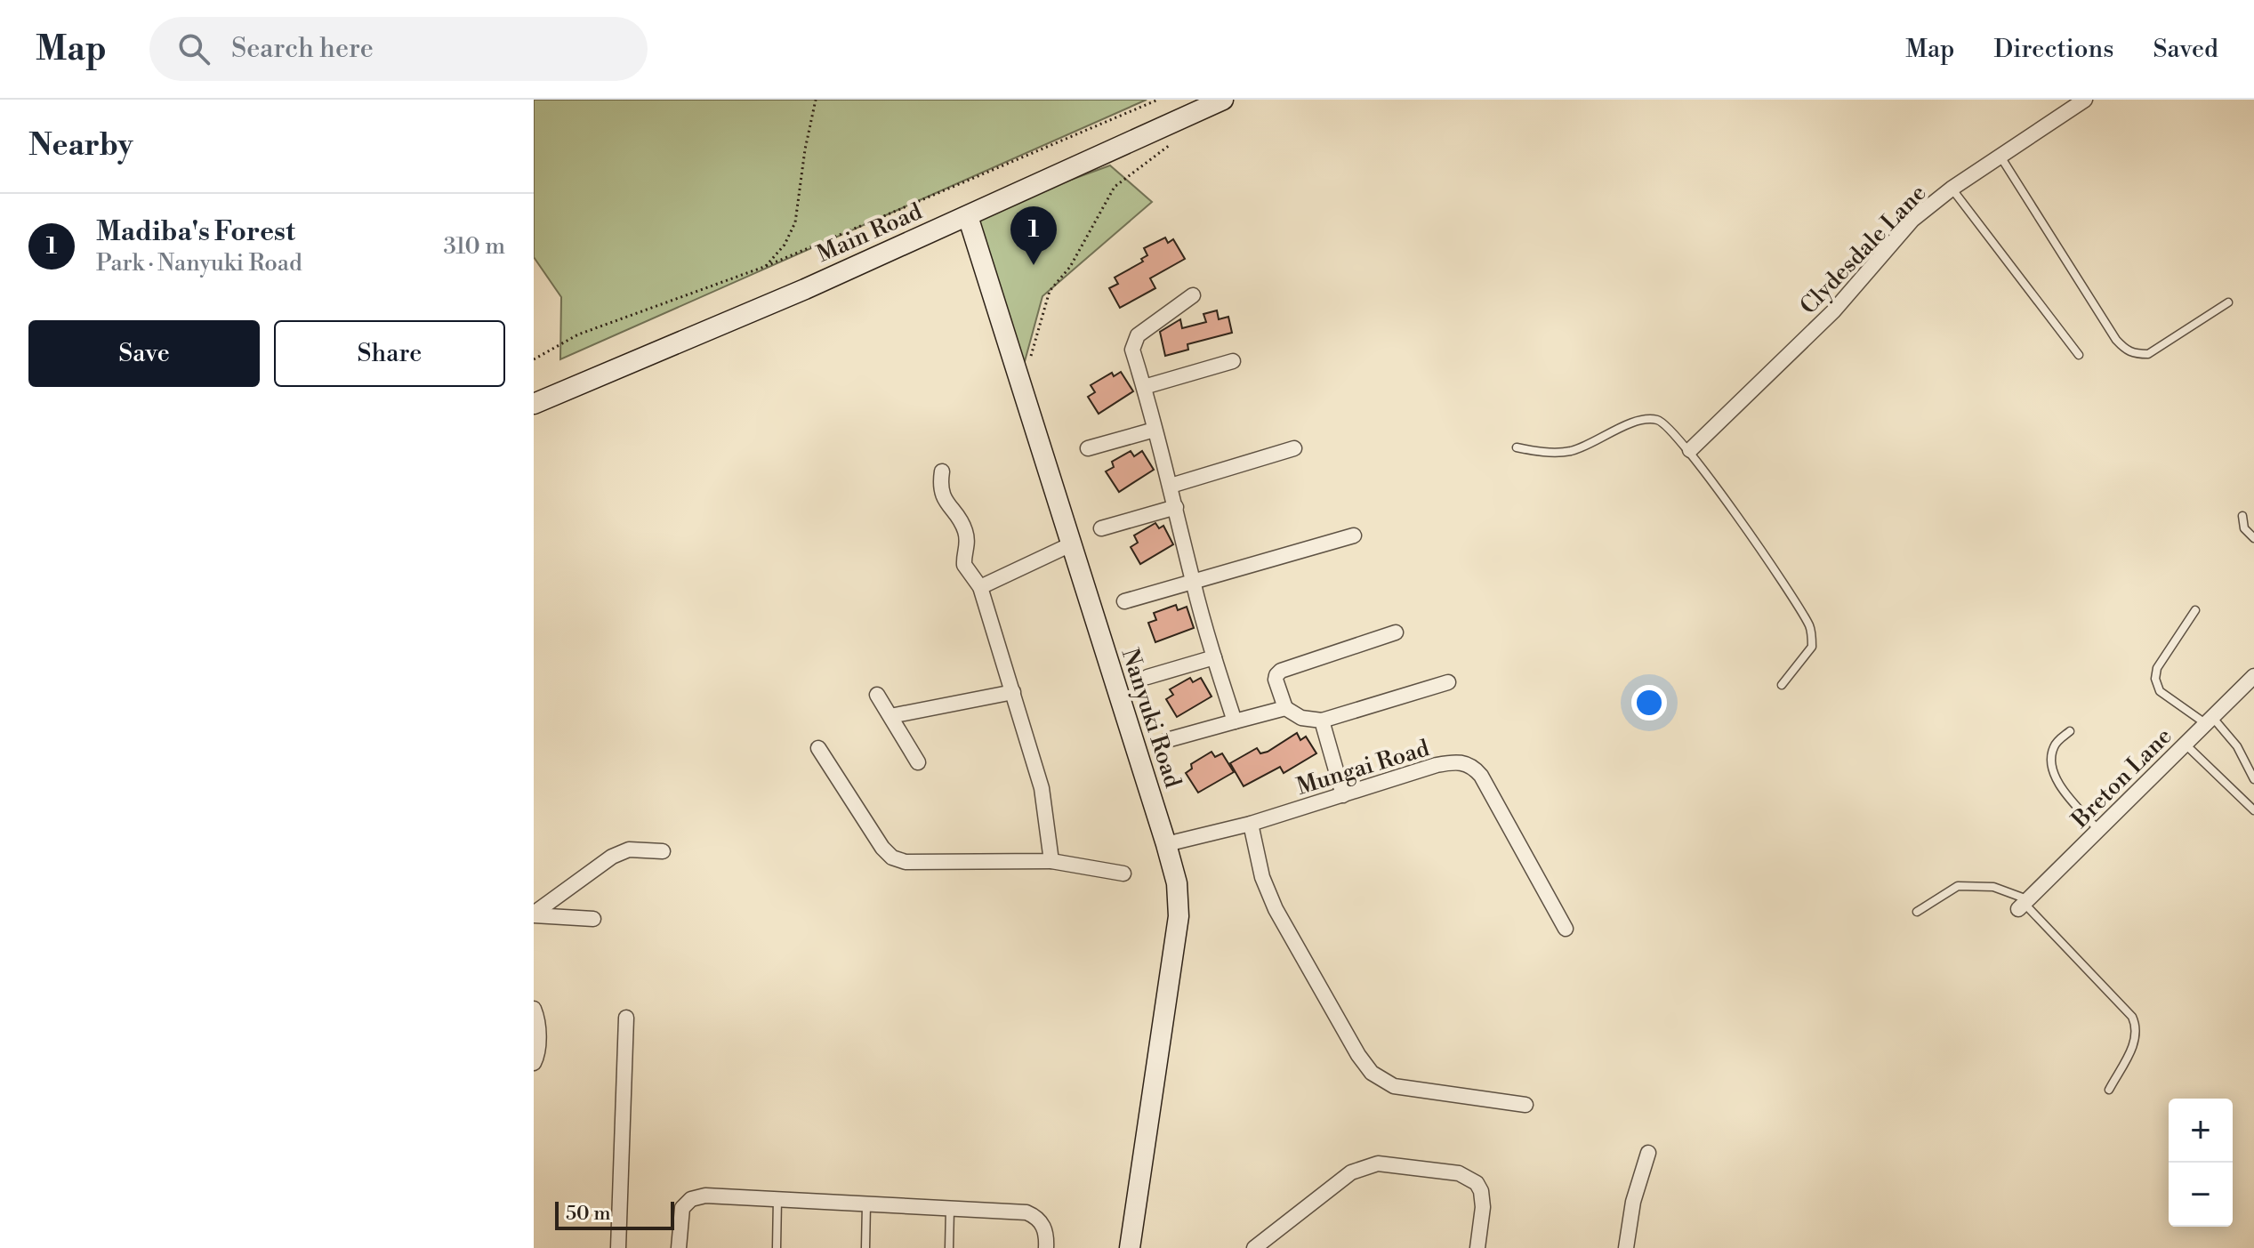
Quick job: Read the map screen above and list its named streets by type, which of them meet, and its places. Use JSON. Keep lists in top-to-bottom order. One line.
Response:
{"streets":{"street":["Main Road","Clydesdale Lane","Nanyuki Road","Mungai Road","Breton Lane"]},"crossings":[["Main Road","Nanyuki Road"],["Nanyuki Road","Mungai Road"]],"scale_bar":"50 m","page":{"header":"Map","search":"Search here","nav":["Map","Directions","Saved"],"heading":"Nearby","list":[{"mark":"1","name":"Madiba's Forest","note":"Park · Nanyuki Road","value":"310 m"}],"pins":"1","buttons":["Save","Share"],"map_buttons":["+","−"],"scale":"50 m"}}
